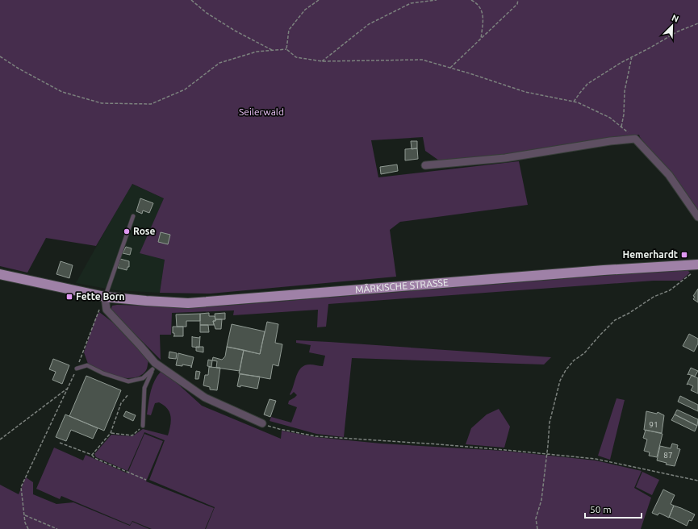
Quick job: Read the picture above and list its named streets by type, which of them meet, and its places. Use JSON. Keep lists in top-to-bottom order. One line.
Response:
{"streets":{"main road":["MÄRKISCHE STRASSE"]},"parks":["Seilerwald"],"places":{"other":["Rose"],"transit":["Hemerhardt","Fette Born"]},"house_numbers":["91","87"],"scale_bar":"50 m","north":"top right"}
